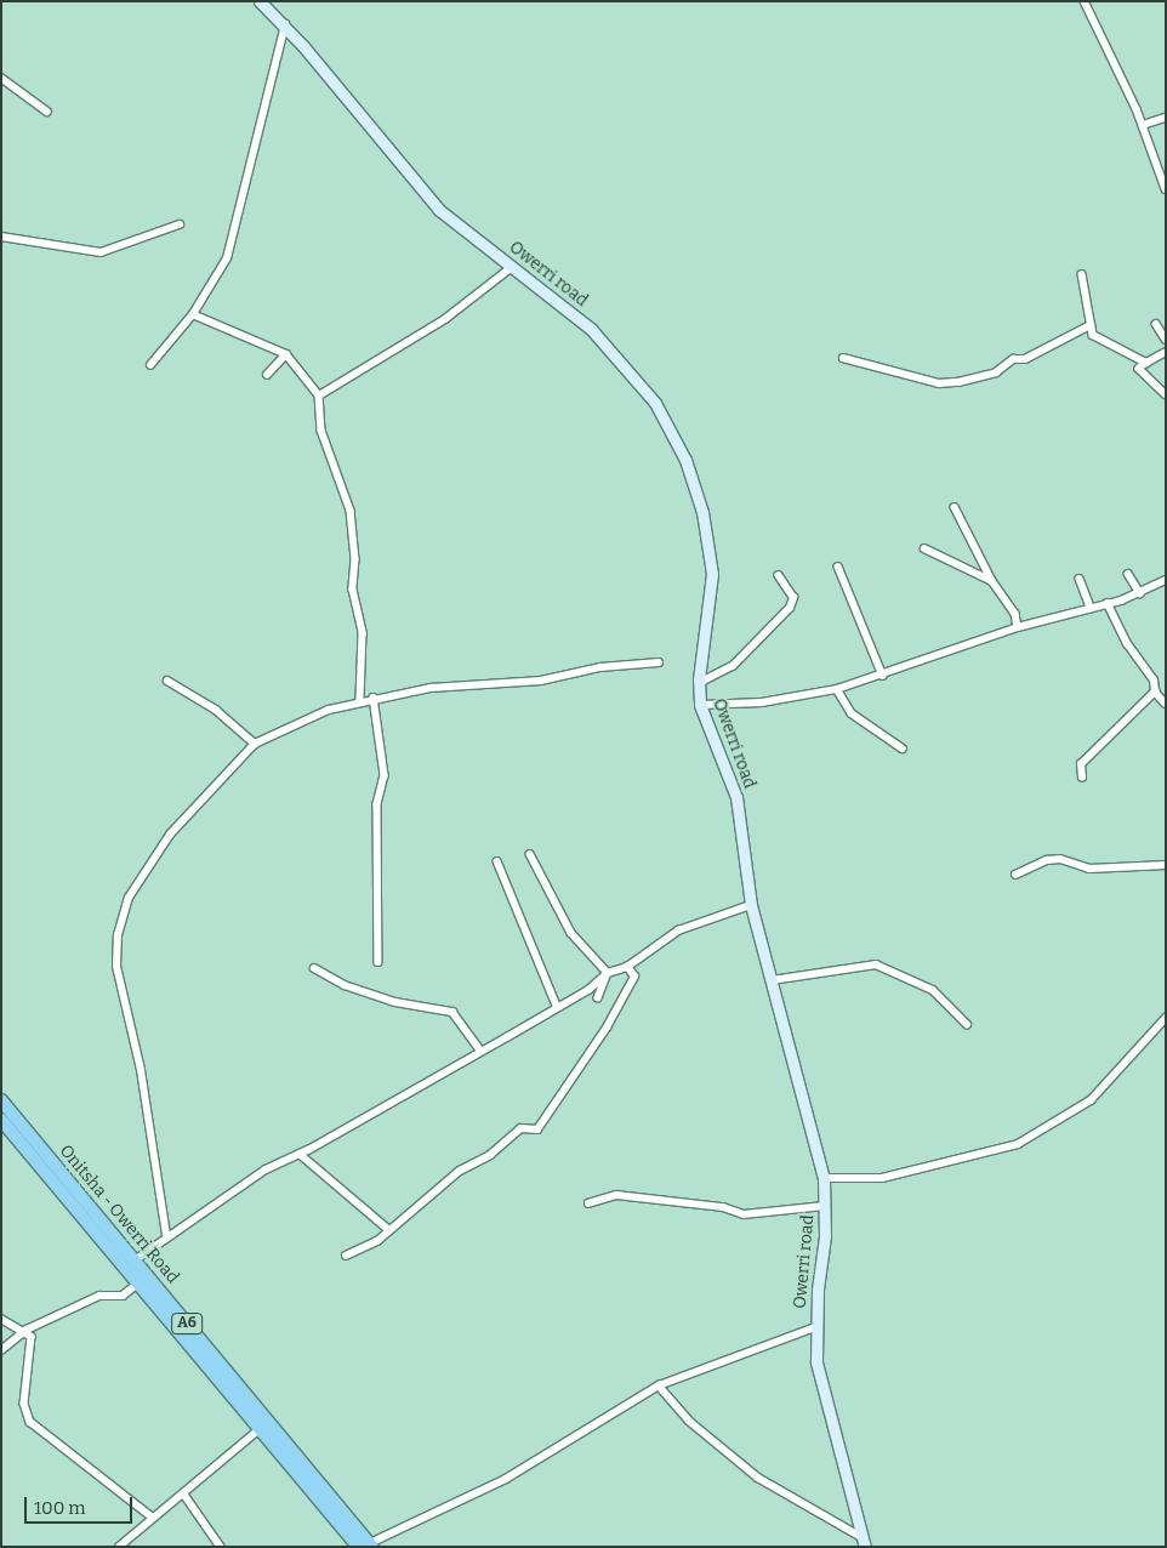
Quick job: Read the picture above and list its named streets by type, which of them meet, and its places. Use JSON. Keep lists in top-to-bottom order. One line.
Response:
{"streets":{"highway":["Onitsha - Owerri Road","A6"],"main road":["Owerri road"]},"scale_bar":"100 m"}
